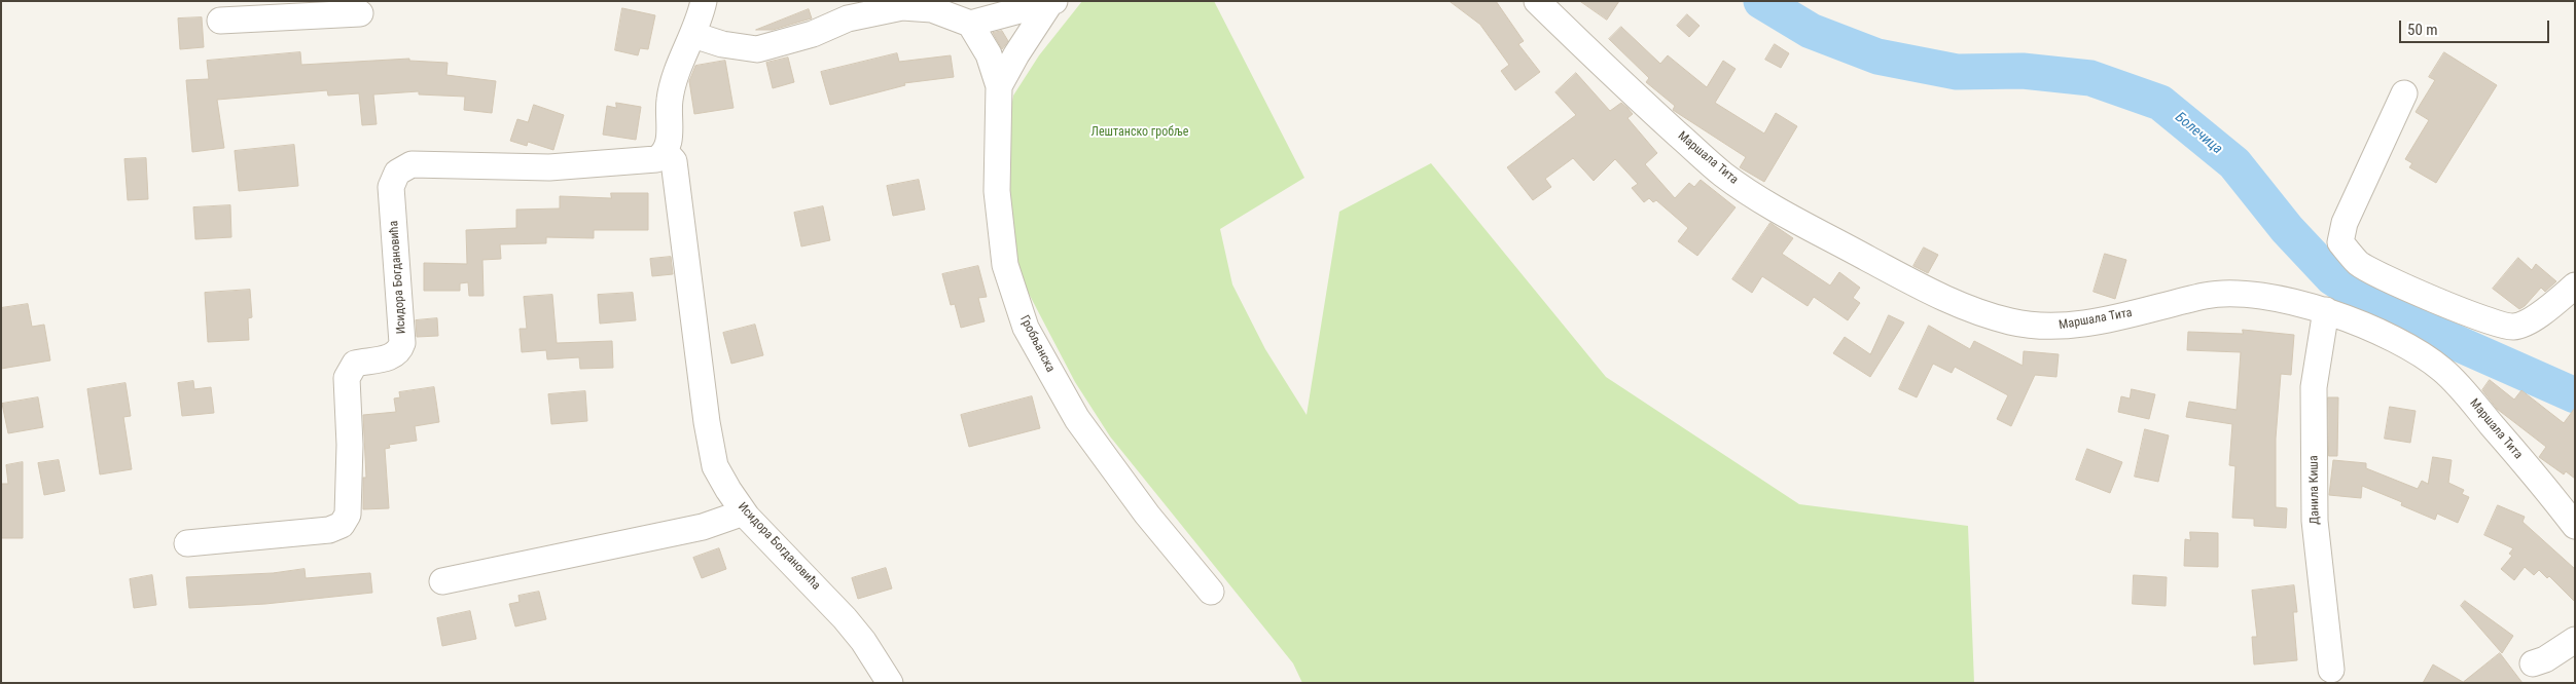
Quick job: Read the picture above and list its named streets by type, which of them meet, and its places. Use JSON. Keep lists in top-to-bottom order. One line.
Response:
{"streets":{"street":["Маршала Тита","Исидора Богдановића","Гробљанска","Данила Киша"]},"crossings":[["Маршала Тита","Данила Киша"]],"water":["Болечица"],"parks":["Лештанско гробље"],"scale_bar":"50 m"}
